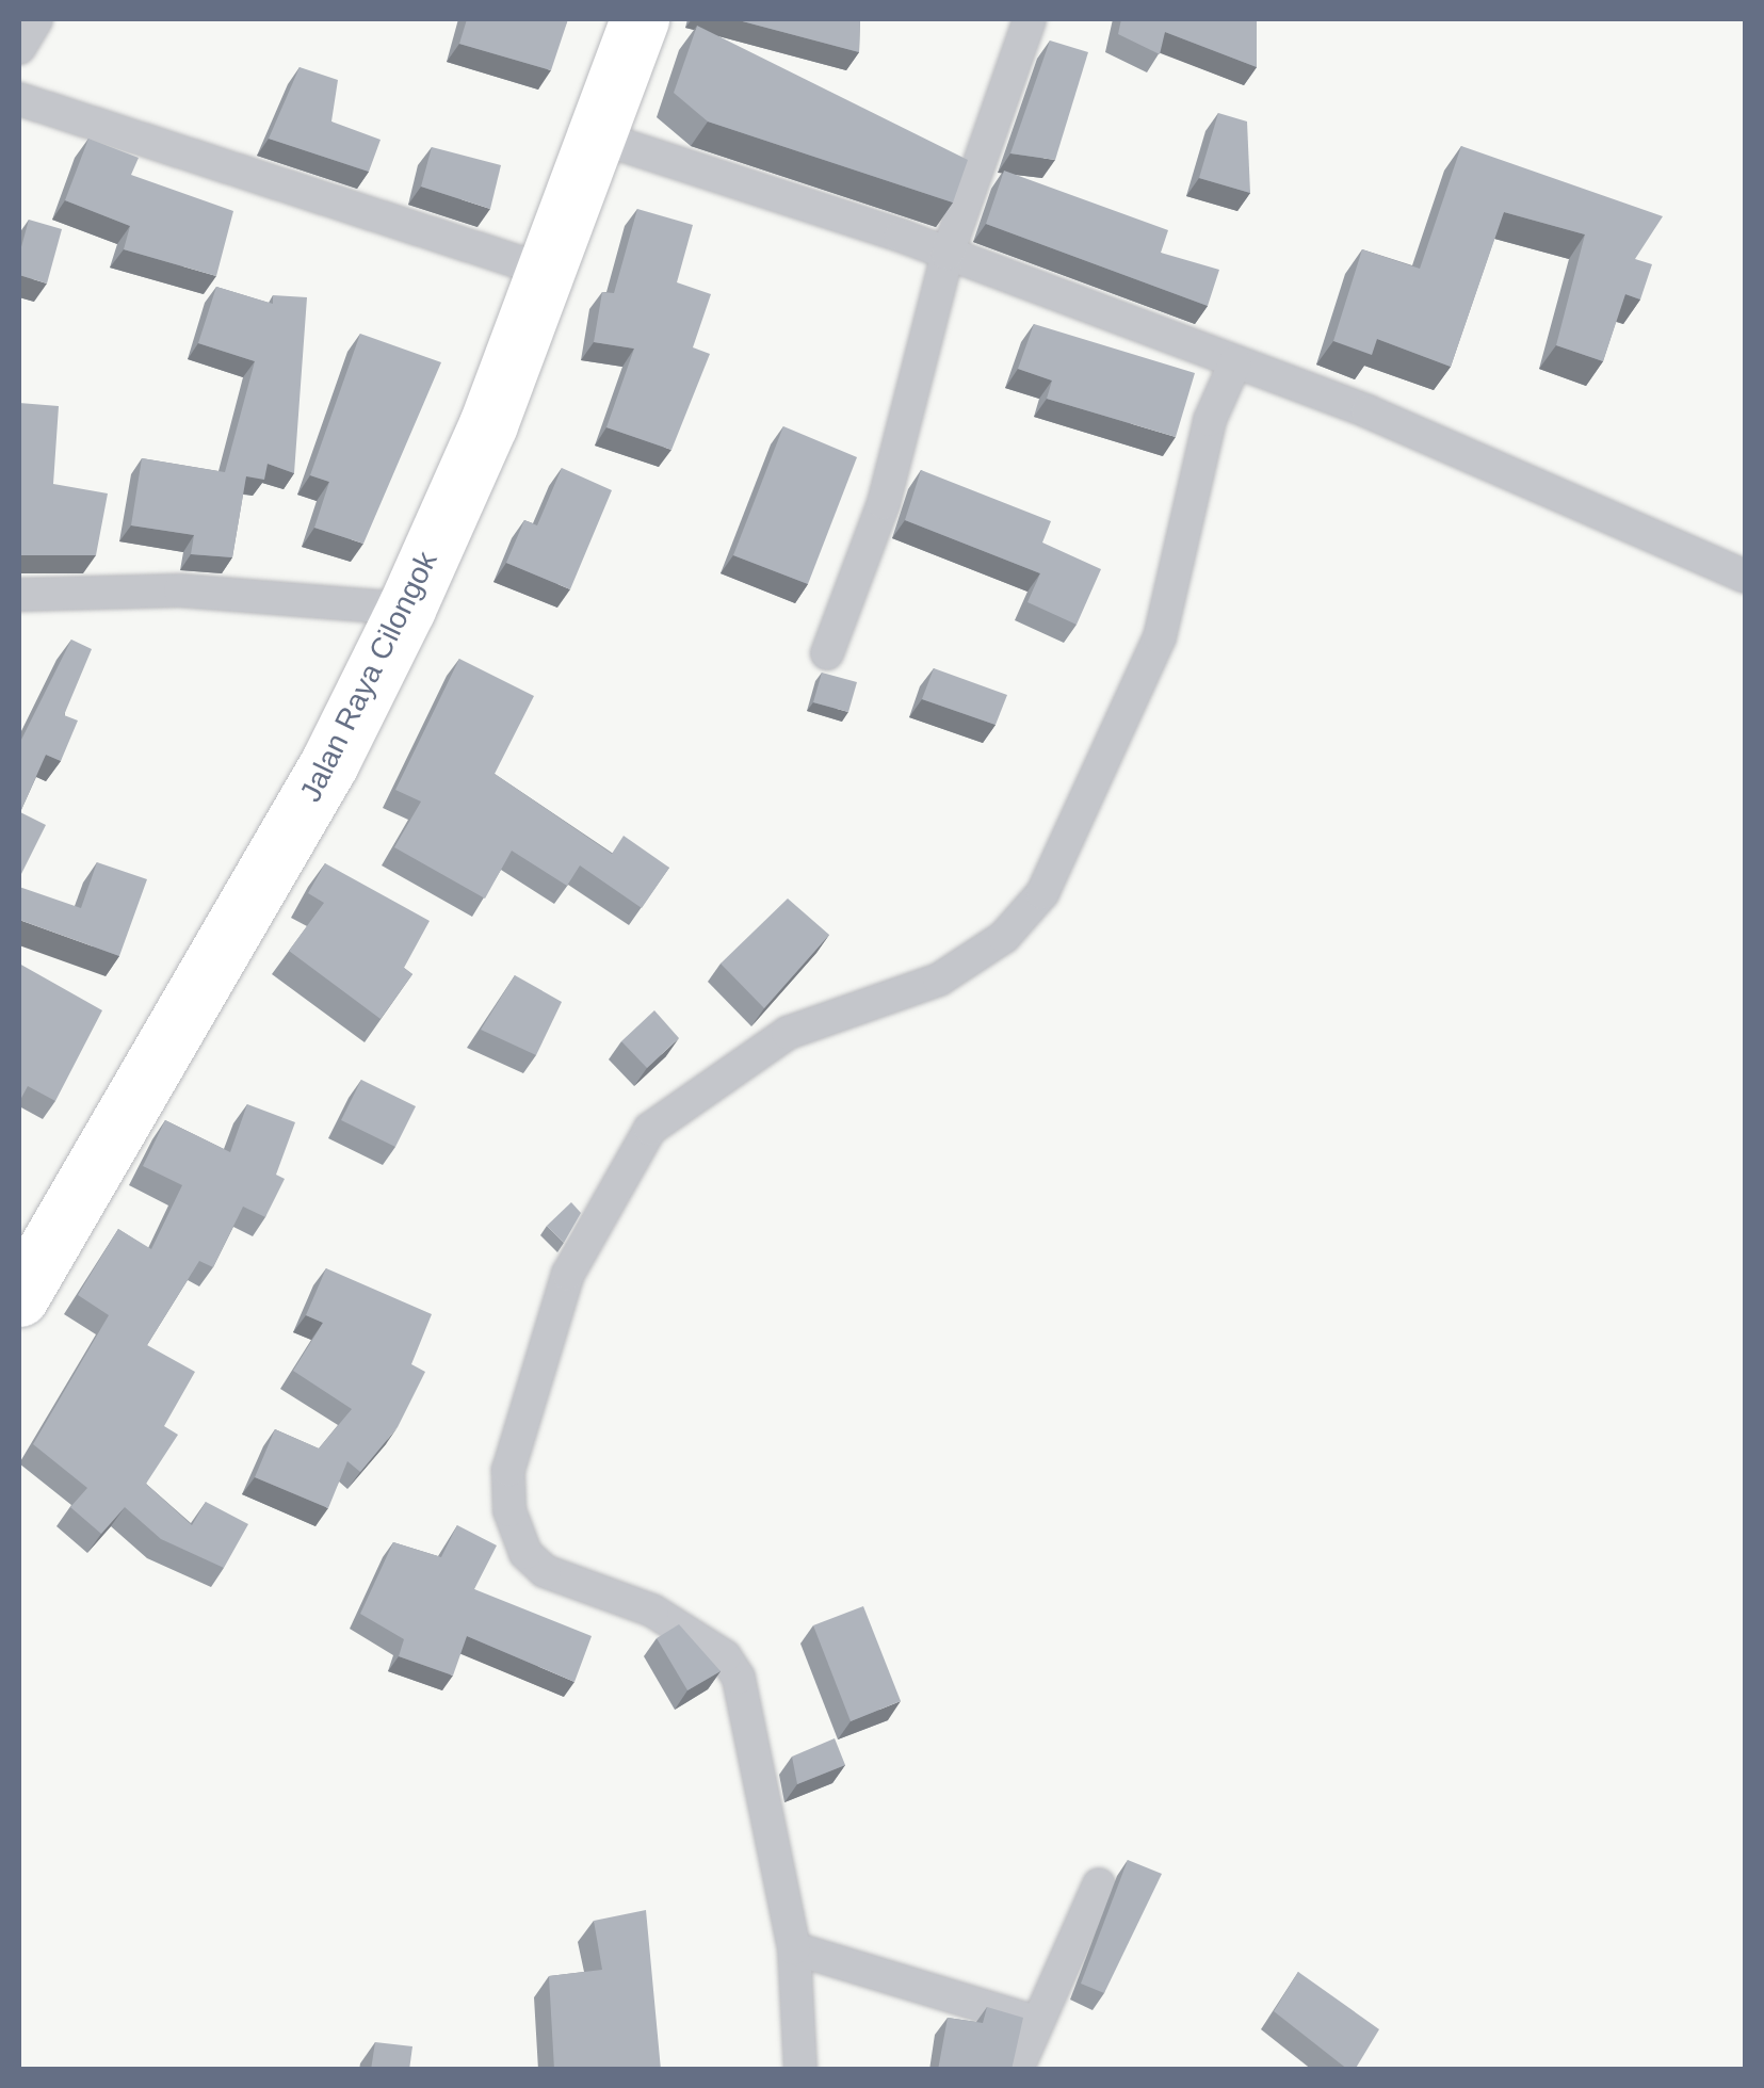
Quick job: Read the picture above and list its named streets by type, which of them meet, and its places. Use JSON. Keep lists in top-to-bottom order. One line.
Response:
{"streets":{"highway":["Jalan Raya Cilongok"]}}
